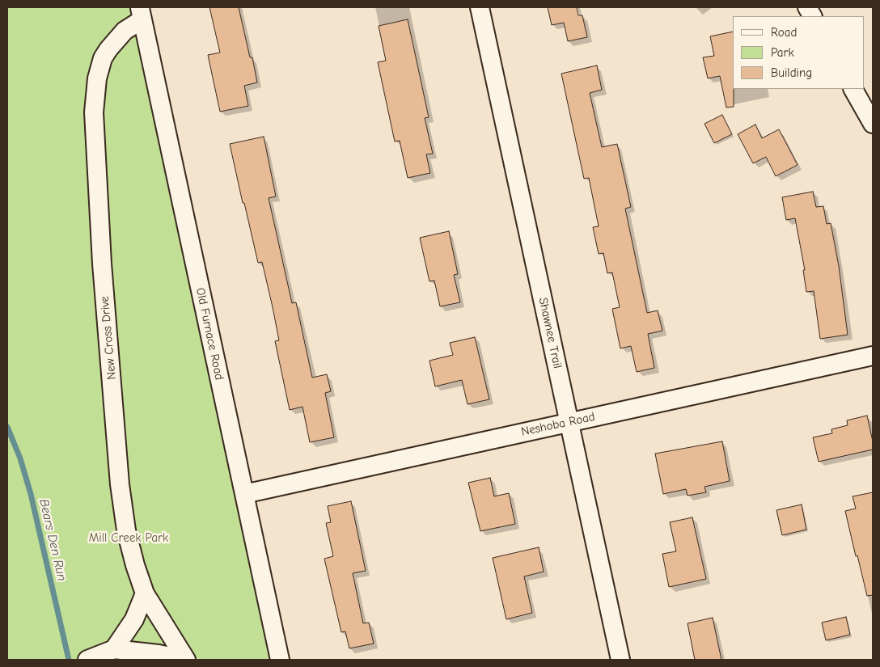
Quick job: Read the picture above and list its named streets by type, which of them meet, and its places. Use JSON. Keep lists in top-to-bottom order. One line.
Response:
{"streets":{"street":["Shawnee Trail","Old Furnace Road","New Cross Drive","Neshoba Road"]},"crossings":[["Shawnee Trail","Neshoba Road"],["Old Furnace Road","New Cross Drive"],["Old Furnace Road","Neshoba Road"]],"water":["Bears Den Run"],"parks":["Mill Creek Park"],"legend":["Road","Park","Building"]}
